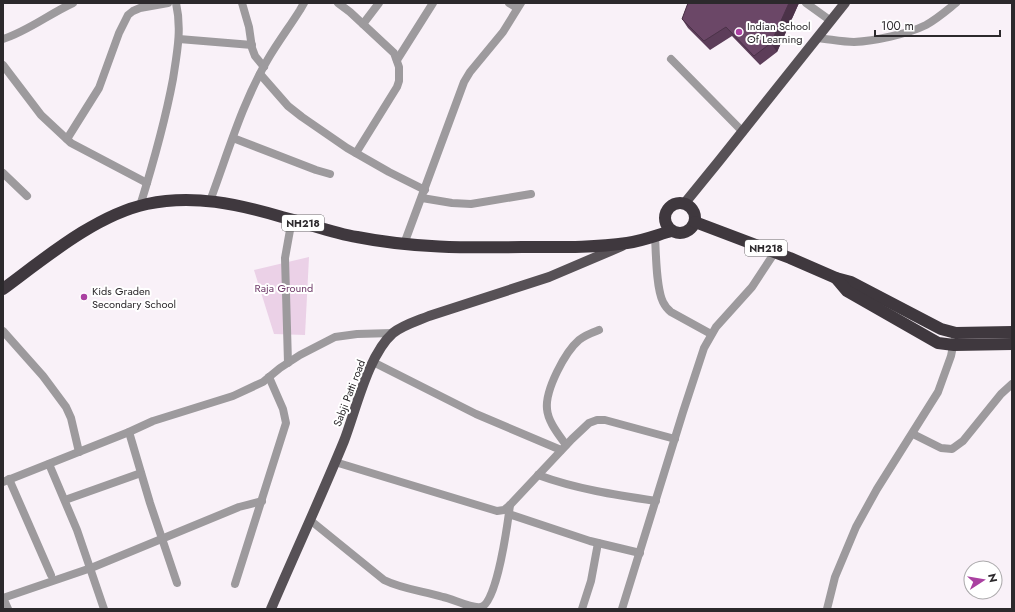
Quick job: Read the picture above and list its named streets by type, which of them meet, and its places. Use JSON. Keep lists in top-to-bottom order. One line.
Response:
{"streets":{"highway":["NH218"],"main road":["Sabji Patti road"]},"crossings":[["NH218","Sabji Patti road"]],"parks":["Raja Ground"],"places":["Indian School Of Learning","Kids Graden Secondary School"],"scale_bar":"100 m","north":"right"}
